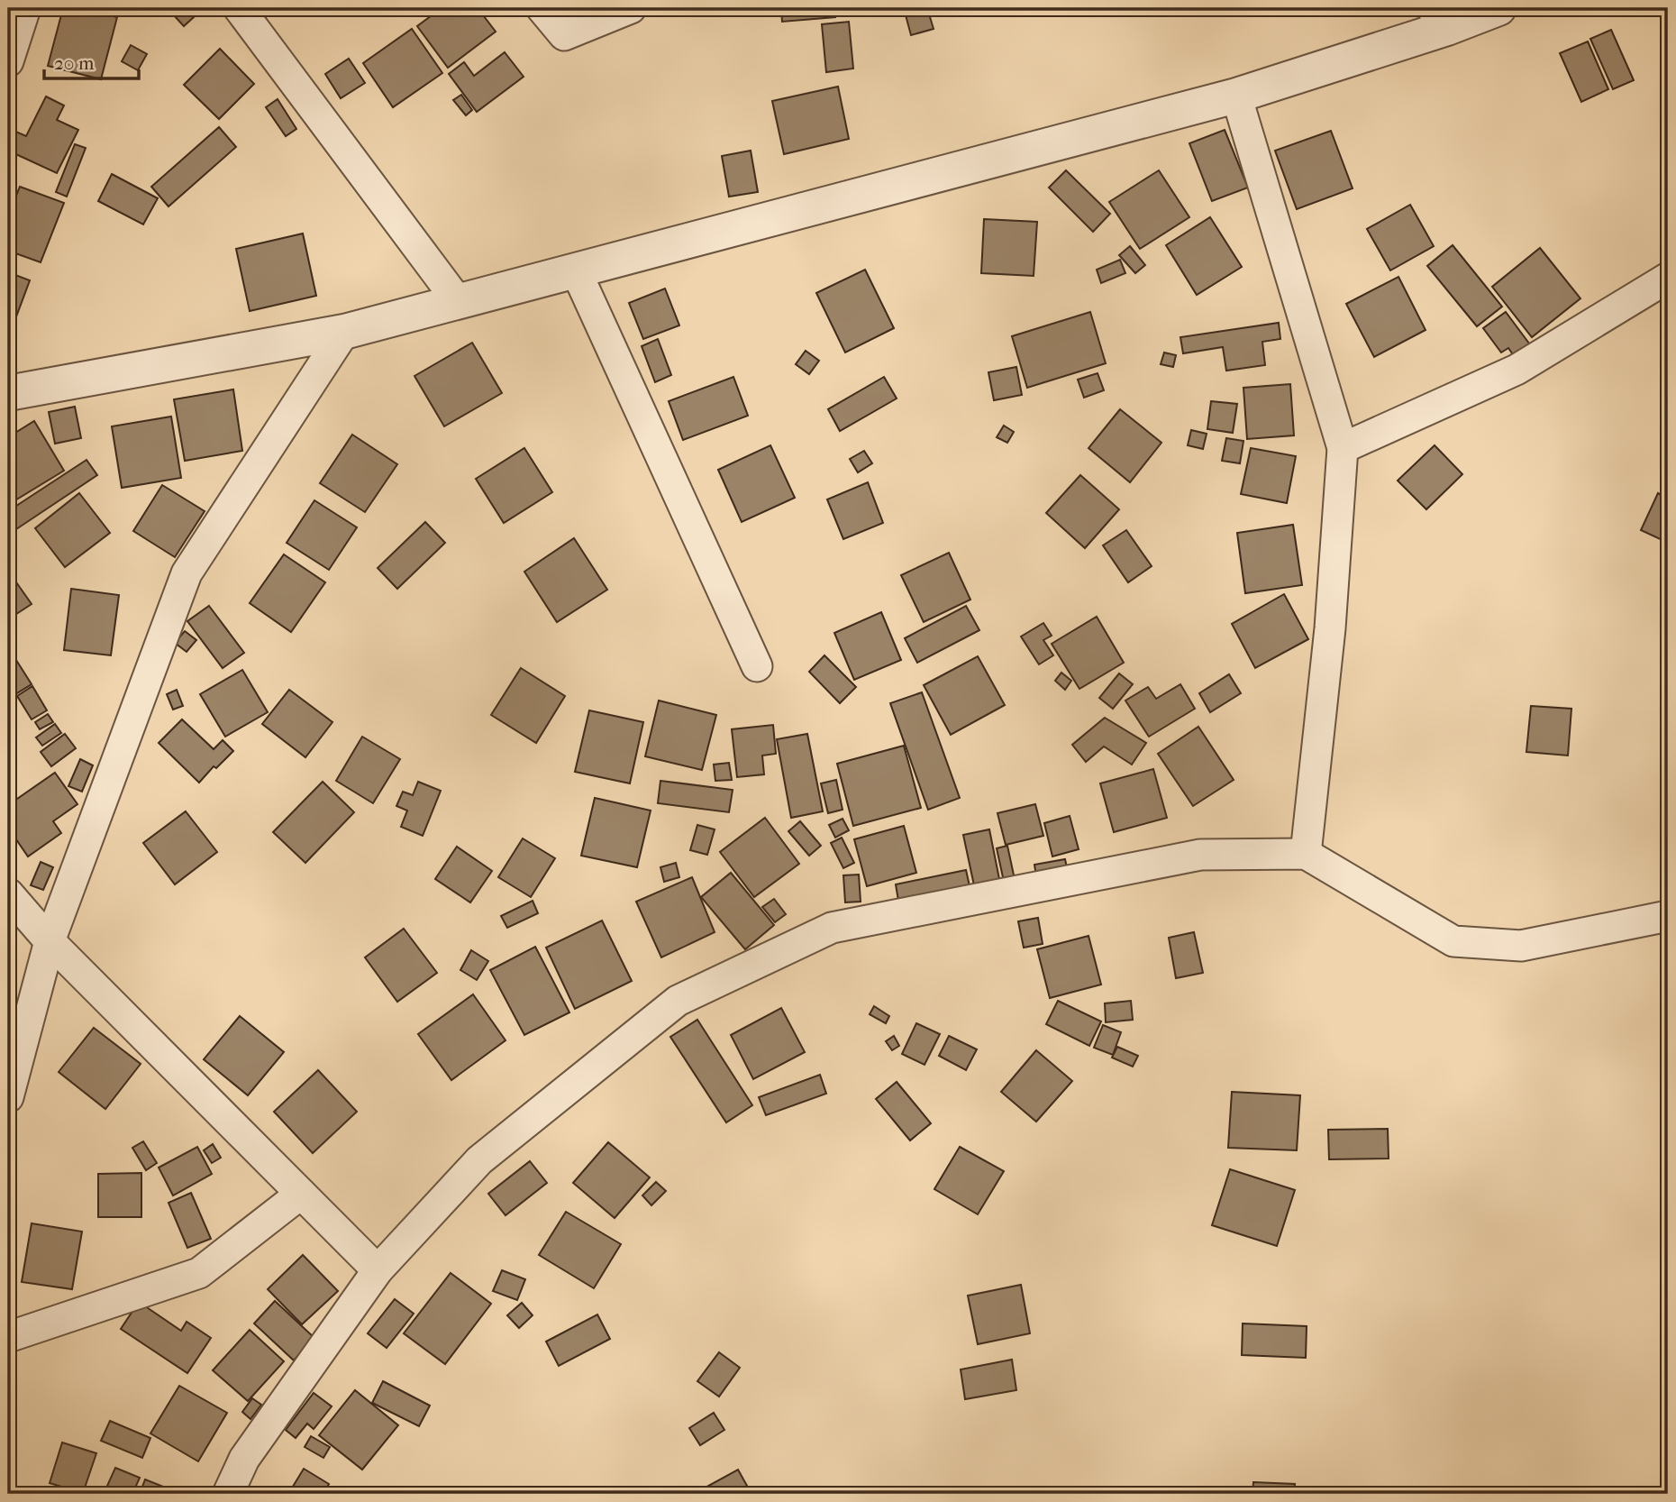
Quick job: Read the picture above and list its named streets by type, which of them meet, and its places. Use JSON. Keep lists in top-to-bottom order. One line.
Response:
{"scale_bar":"20 m"}
